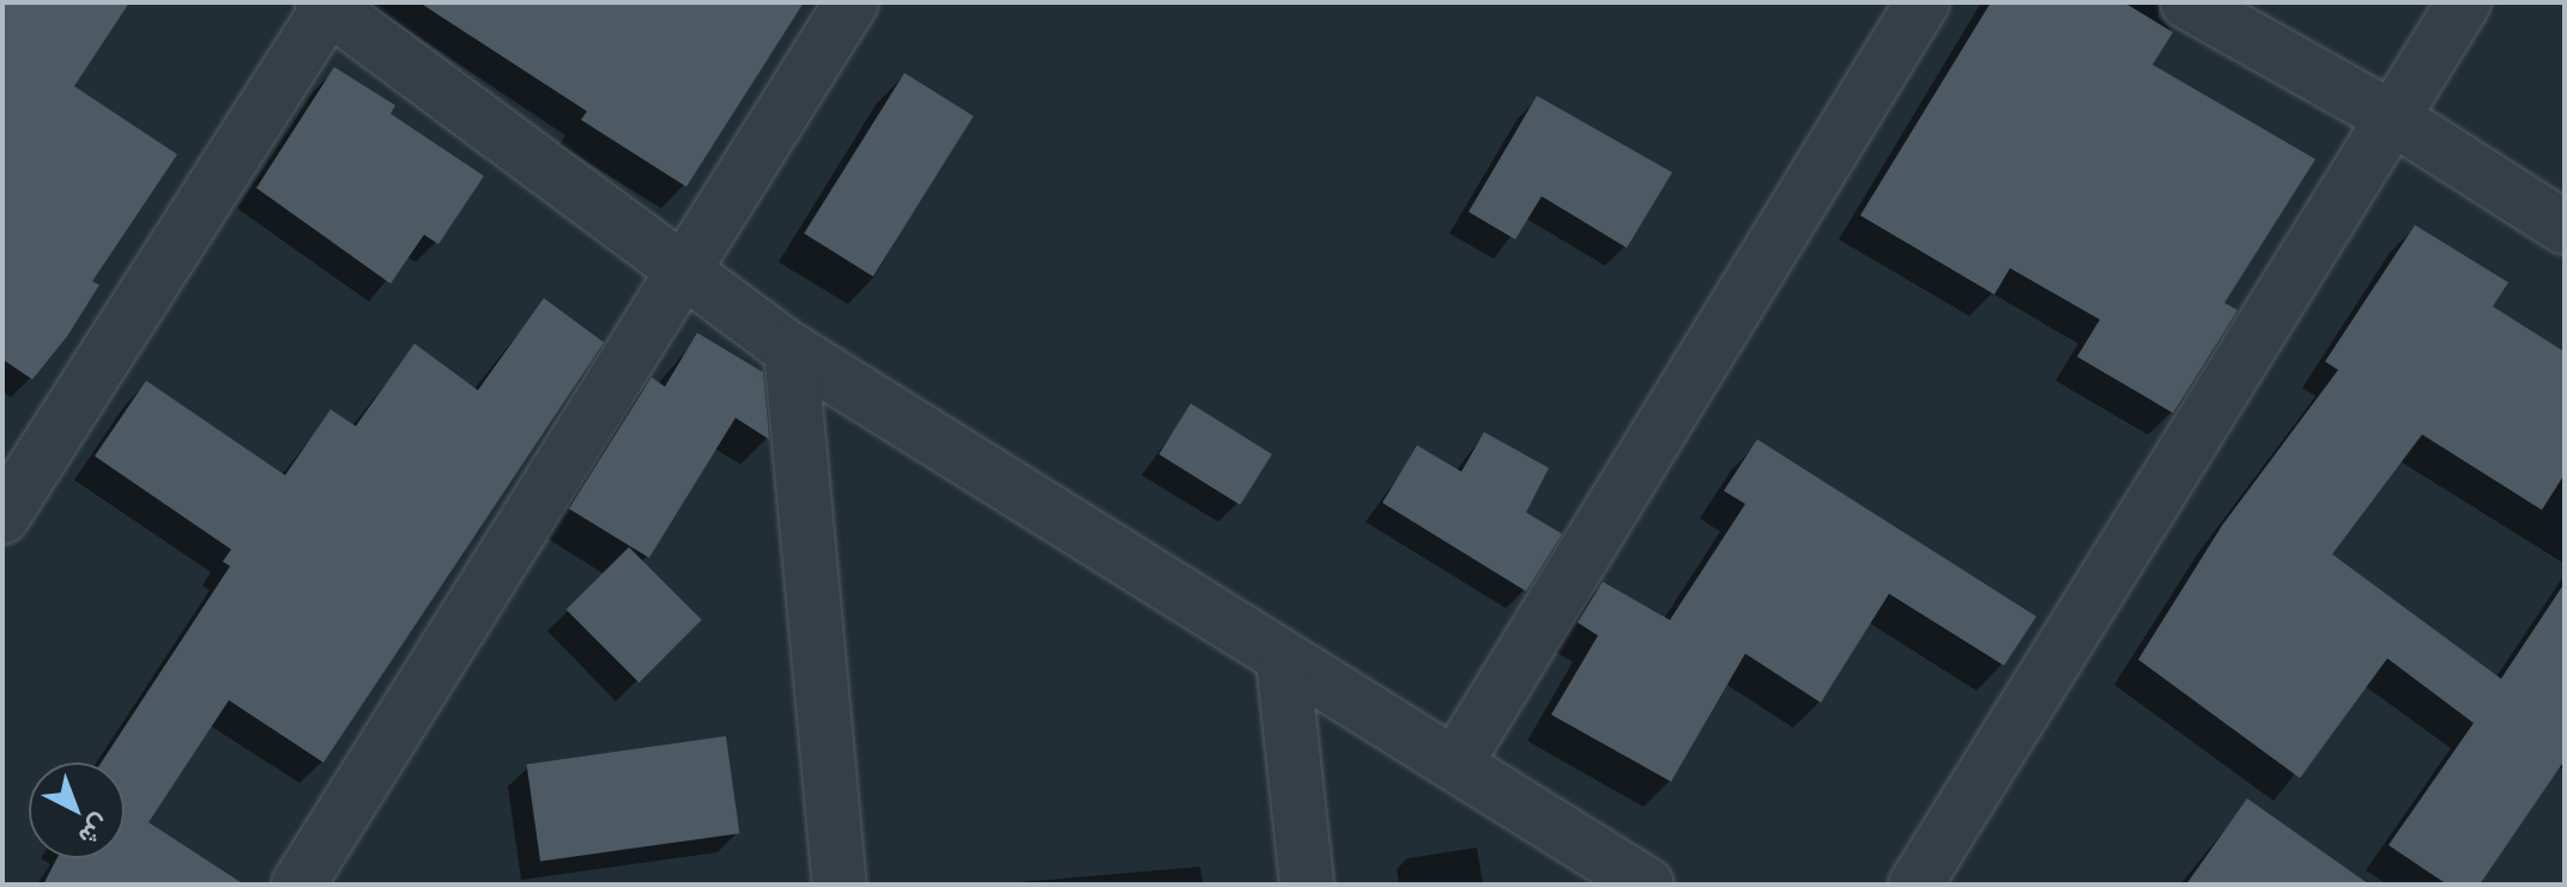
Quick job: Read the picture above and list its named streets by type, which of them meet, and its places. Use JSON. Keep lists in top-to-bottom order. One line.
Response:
{"north":"bottom right"}
